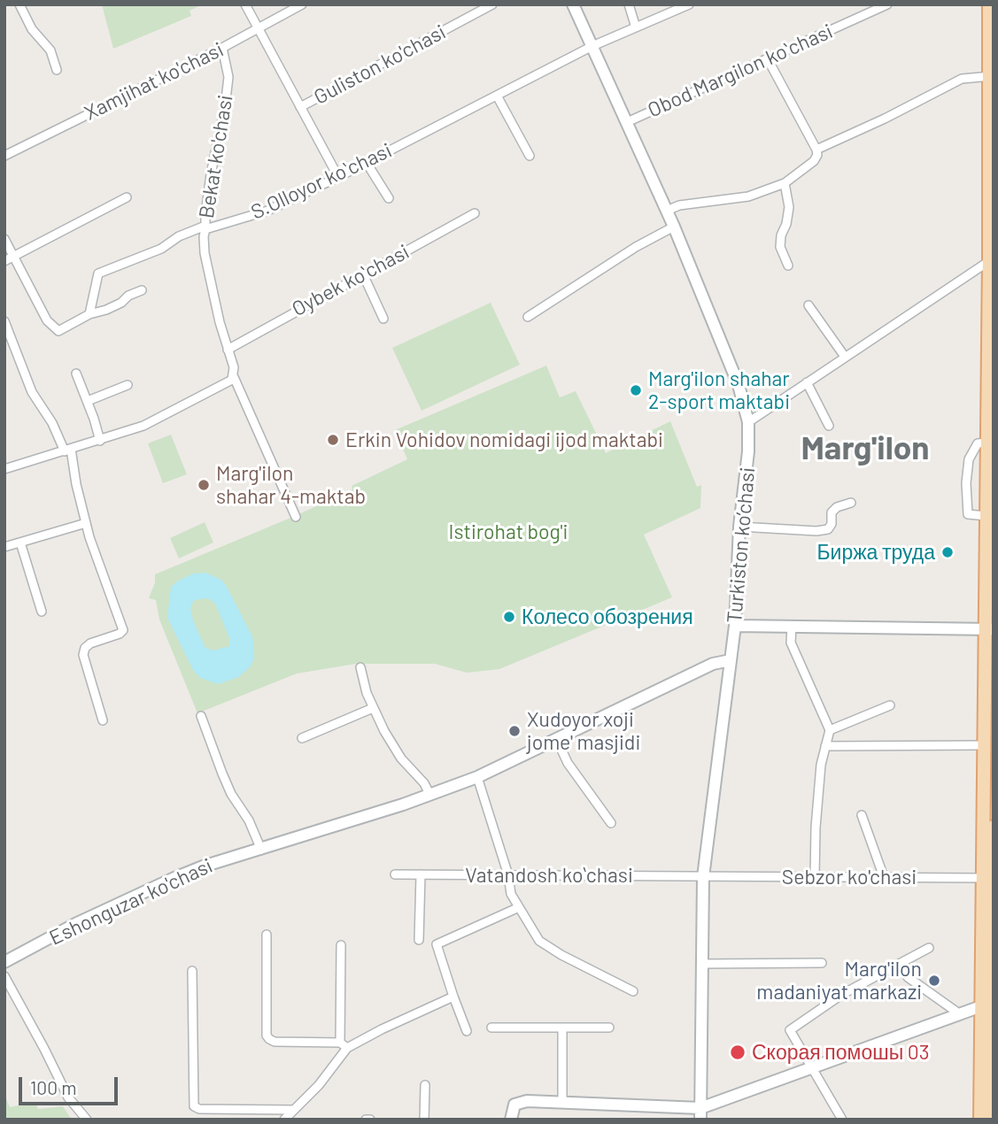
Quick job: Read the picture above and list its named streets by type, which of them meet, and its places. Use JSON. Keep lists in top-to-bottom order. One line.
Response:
{"streets":{"main road":["Turkiston ko’chasi","Eshonguzar ko'chasi"],"street":["Guliston ko'chasi","Obod Margilon koʻchasi","Xamjihat ko'chasi","Bekat ko'chasi","S.Olloyor koʻchasi","Oybek koʻchasi","Vatandosh koʻchasi","Sebzor ko'chasi"]},"crossings":[["Obod Margilon koʻchasi","Turkiston ko’chasi"],["Xamjihat ko'chasi","Bekat ko'chasi"],["Bekat ko'chasi","S.Olloyor koʻchasi"],["S.Olloyor koʻchasi","Turkiston ko’chasi"],["Turkiston ko’chasi","Vatandosh koʻchasi"],["Turkiston ko’chasi","Eshonguzar ko'chasi"],["Vatandosh koʻchasi","Sebzor ko'chasi"]],"districts":["Marg'ilon"],"parks":["Istirohat bog'i"],"places":["Marg'ilon shahar 2-sport maktabi","Erkin Vohidov nomidagi ijod maktabi","Marg'ilon shahar 4-maktab","Биржа труда","Колесо обозрения","Xudoyor xoji jome' masjidi","Marg'ilon madaniyat markazi","Скорая помошы 03"],"scale_bar":"100 m"}
